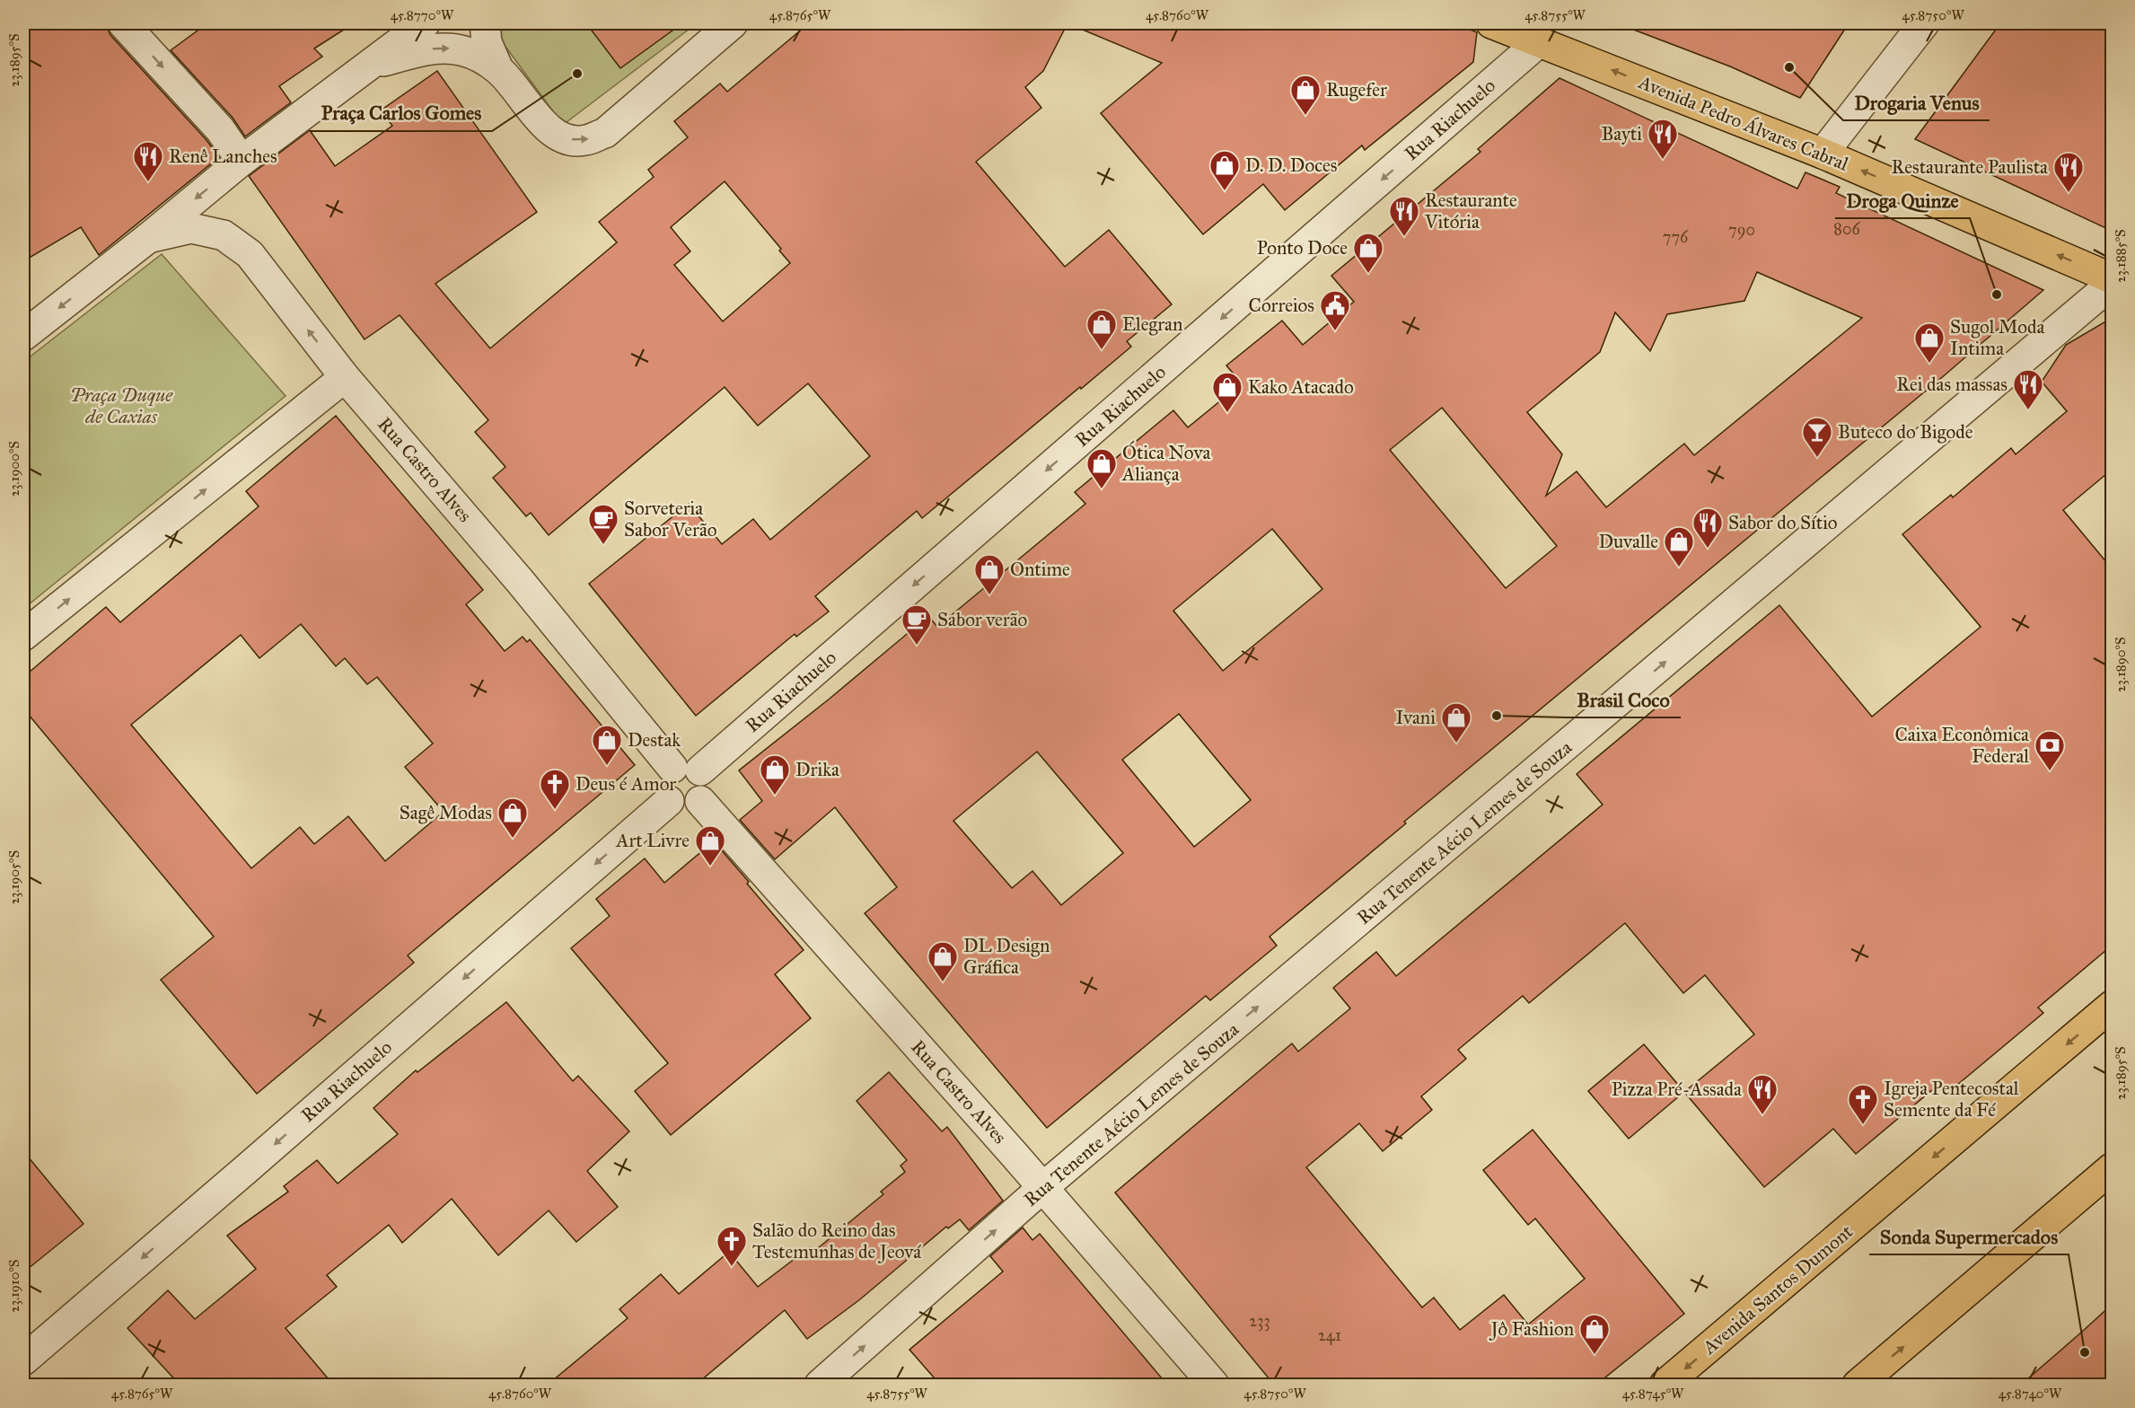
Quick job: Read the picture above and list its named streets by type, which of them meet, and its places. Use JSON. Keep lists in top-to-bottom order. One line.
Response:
{"streets":{"main road":["Avenida Pedro Álvares Cabral","Avenida Santos Dumont"],"street":["Rua Riachuelo","Rua Castro Alves","Rua Tenente Aécio Lemes de Souza"]},"crossings":[["Rua Riachuelo","Avenida Pedro Álvares Cabral"],["Rua Riachuelo","Rua Castro Alves"],["Rua Castro Alves","Rua Tenente Aécio Lemes de Souza"]],"one_way":["Rua Riachuelo","Avenida Pedro Álvares Cabral","Rua Tenente Aécio Lemes de Souza"],"parks":["Praça Duque de Caxias"],"places":{"other":["Drogaria Venus","Praça Carlos Gomes","Droga Quinze","Brasil Coco","Sonda Supermercados"],"shop":["Rugefer","D. D. Doces","Ponto Doce","Elegran","Sugol Moda Intima","Kako Atacado","Ótica Nova Aliança","Duvalle","Ontime","Ivani","Destak","Drika","Sagê Modas","Art Livre","DL Design Gráfica","Jô Fashion"],"restaurant":["Bayti","Renê Lanches","Restaurante Paulista","Restaurante Vitória","Rei das massas","Sabor do Sítio","Pizza Pré-Assada"],"public building":["Correios"],"bar":["Buteco do Bigode"],"cafe":["Sorveteria Sabor Verão","Sabor verão"],"bank":["Caixa Econômica Federal"],"church":["Deus é Amor","Igreja Pentecostal Semente da Fé","Salão do Reino das Testemunhas de Jeová"]},"house_numbers":["806","790","776","233","241"],"coordinates":["45.8770°W","45.8765°W","45.8760°W","45.8755°W","45.8750°W","23.1895°S","23.1885°S","23.1900°S","23.1890°S","23.1905°S","23.1910°S","45.8745°W","45.8740°W"]}
